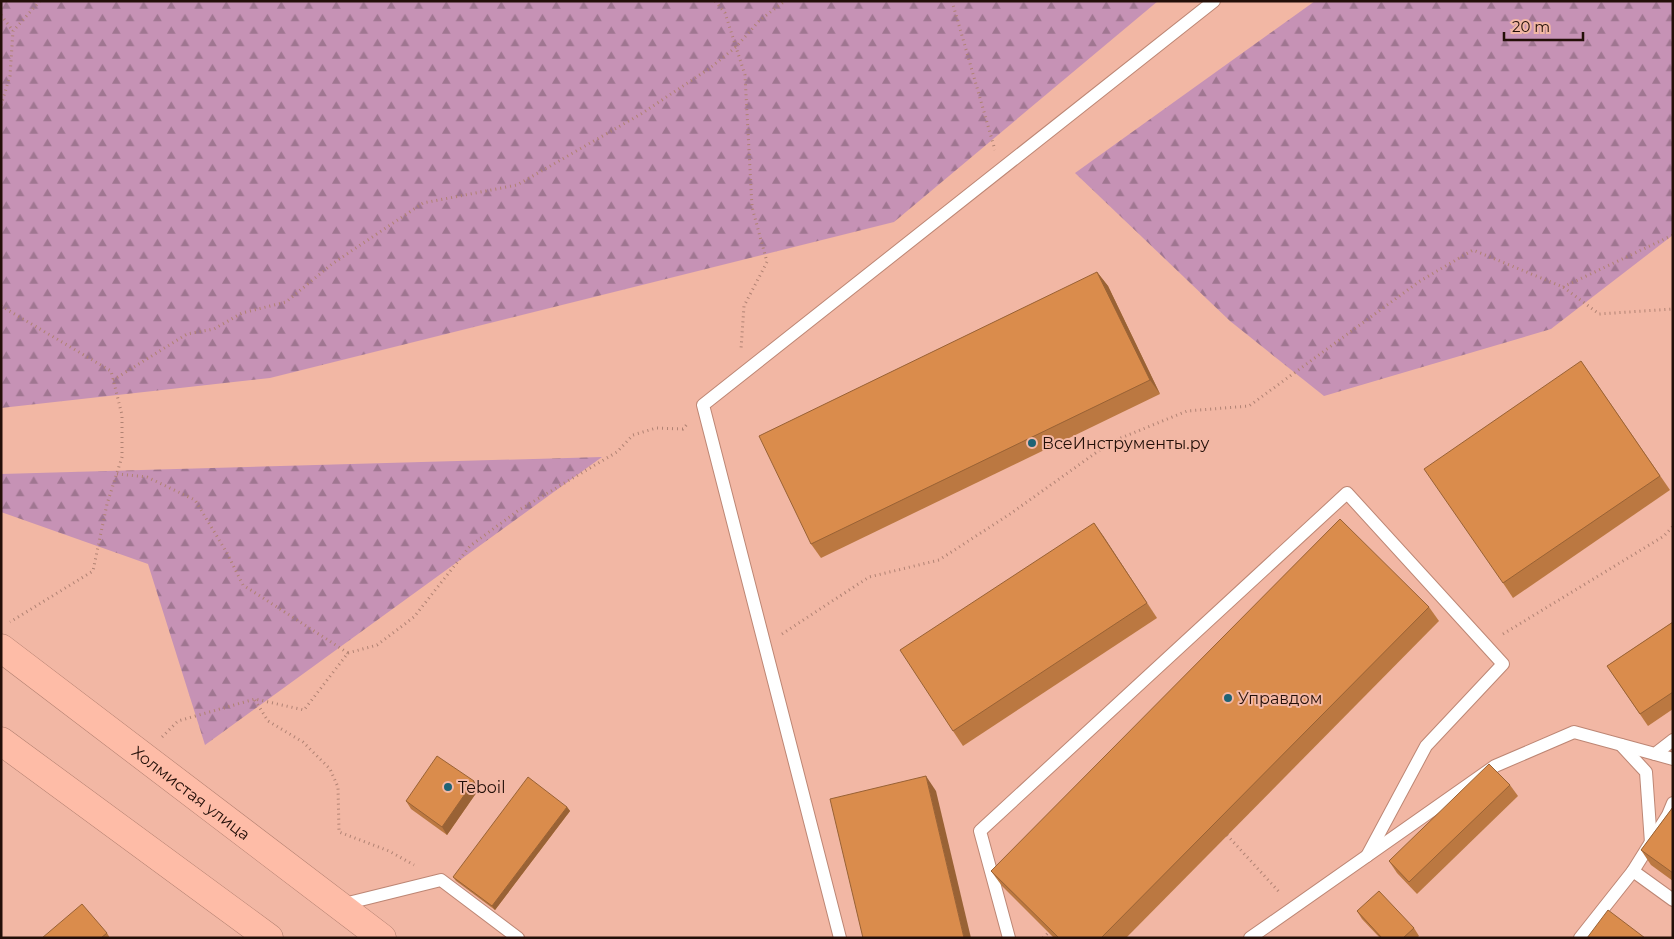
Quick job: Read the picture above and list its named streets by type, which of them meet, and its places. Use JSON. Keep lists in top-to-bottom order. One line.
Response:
{"streets":{"highway":["Холмистая улица"]},"places":["ВсеИнструменты.ру","Управдом","Teboil"],"scale_bar":"20 m"}
